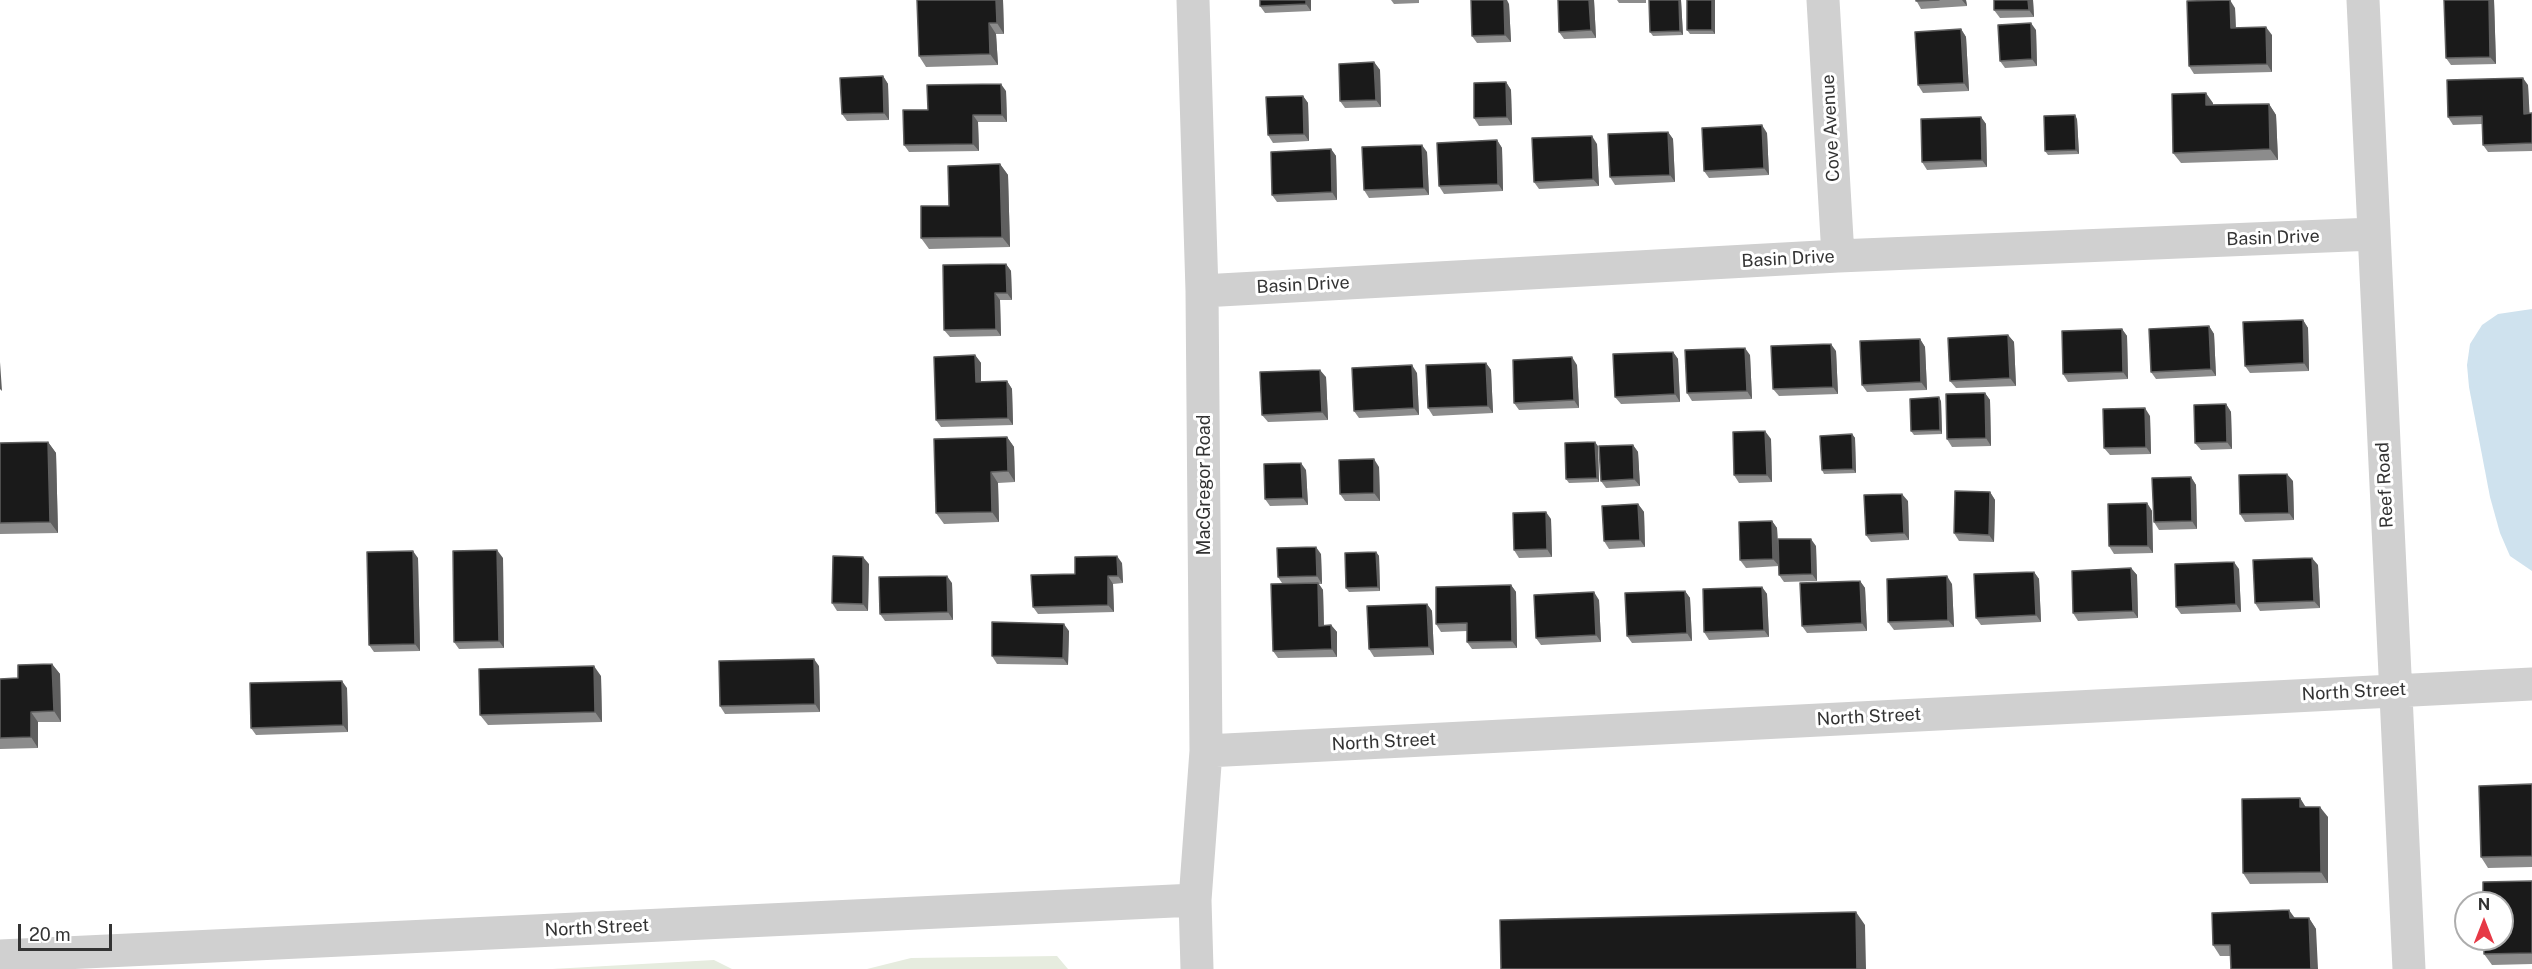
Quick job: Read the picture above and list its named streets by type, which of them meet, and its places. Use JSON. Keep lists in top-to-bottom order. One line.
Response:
{"streets":{"street":["Cove Avenue","Basin Drive","MacGregor Road","Reef Road","North Street"]},"crossings":[["Cove Avenue","Basin Drive"],["Basin Drive","MacGregor Road"],["Basin Drive","Reef Road"],["MacGregor Road","North Street"],["Reef Road","North Street"]],"scale_bar":"20 m","north":"top"}
